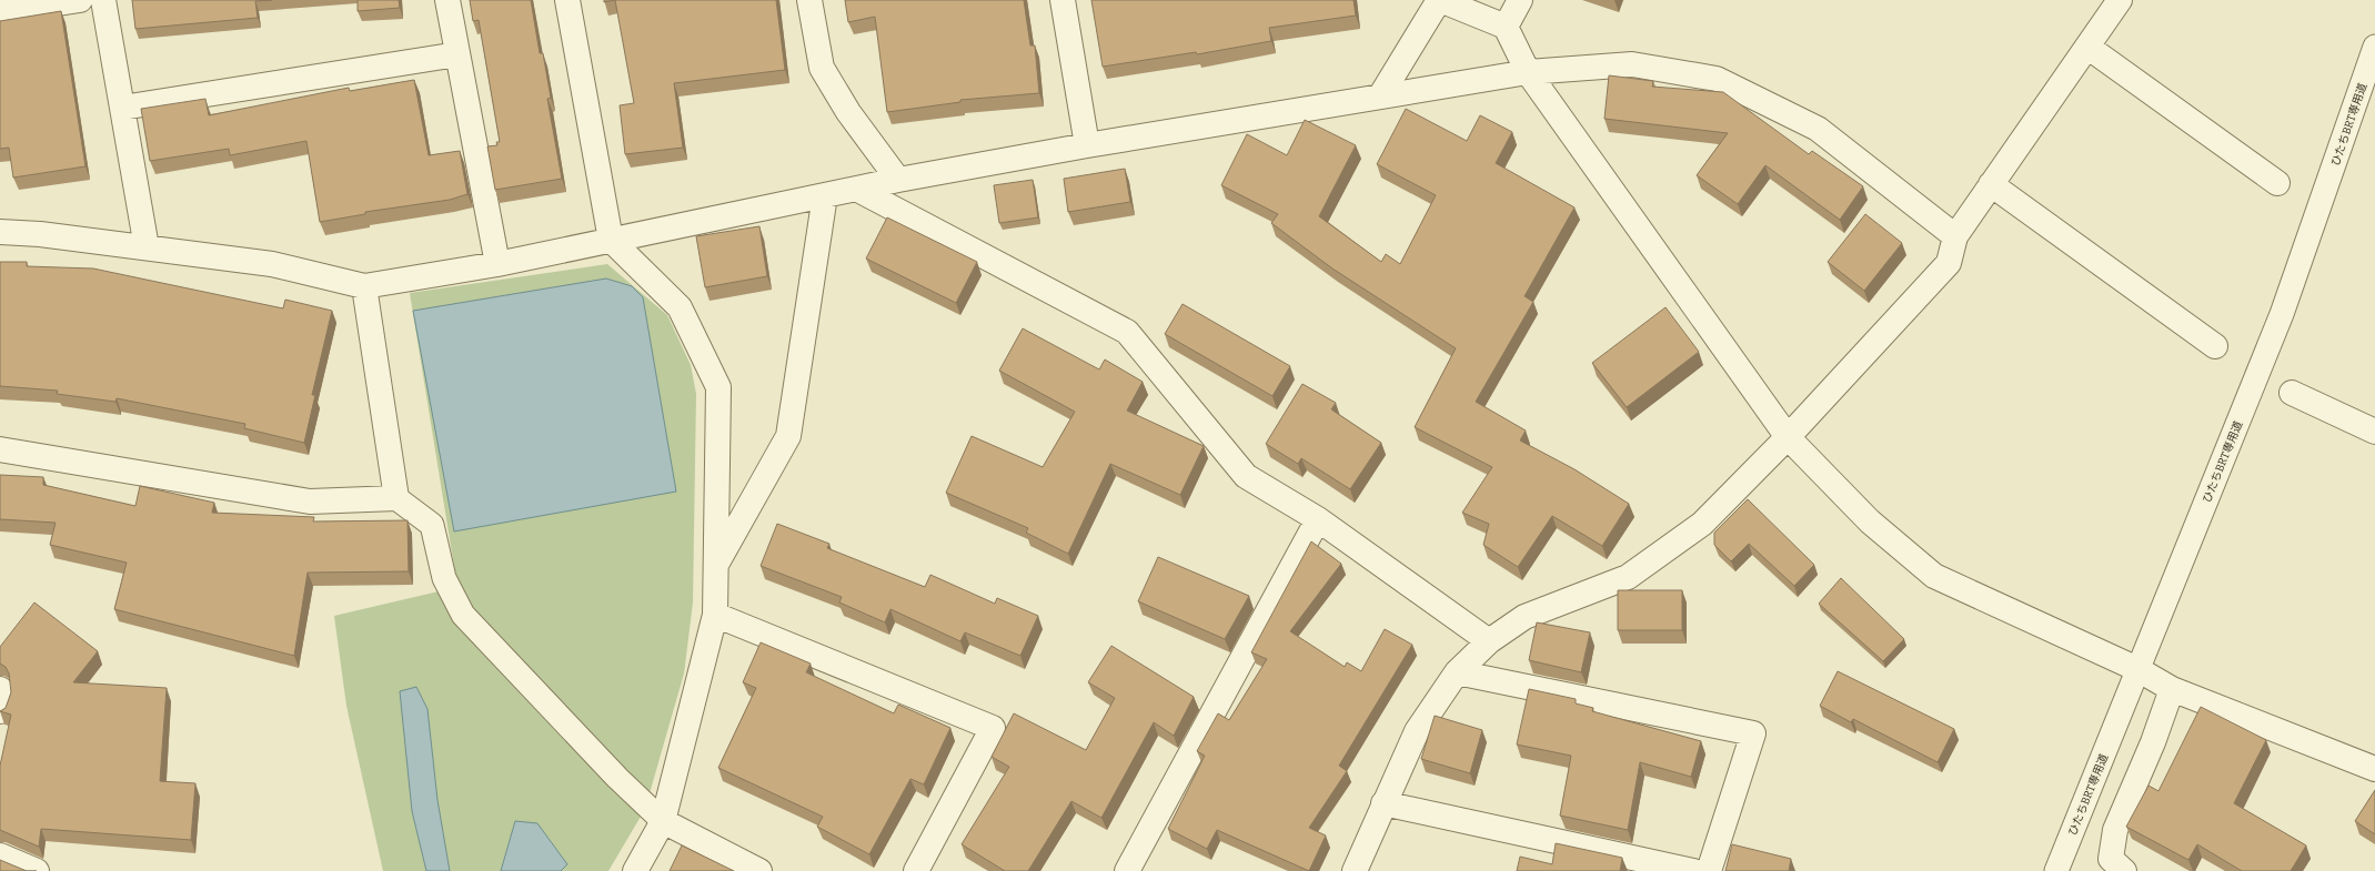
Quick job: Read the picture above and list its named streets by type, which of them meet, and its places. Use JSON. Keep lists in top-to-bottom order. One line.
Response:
{"streets":{"lane":["ひたちBRT専用道"]}}
